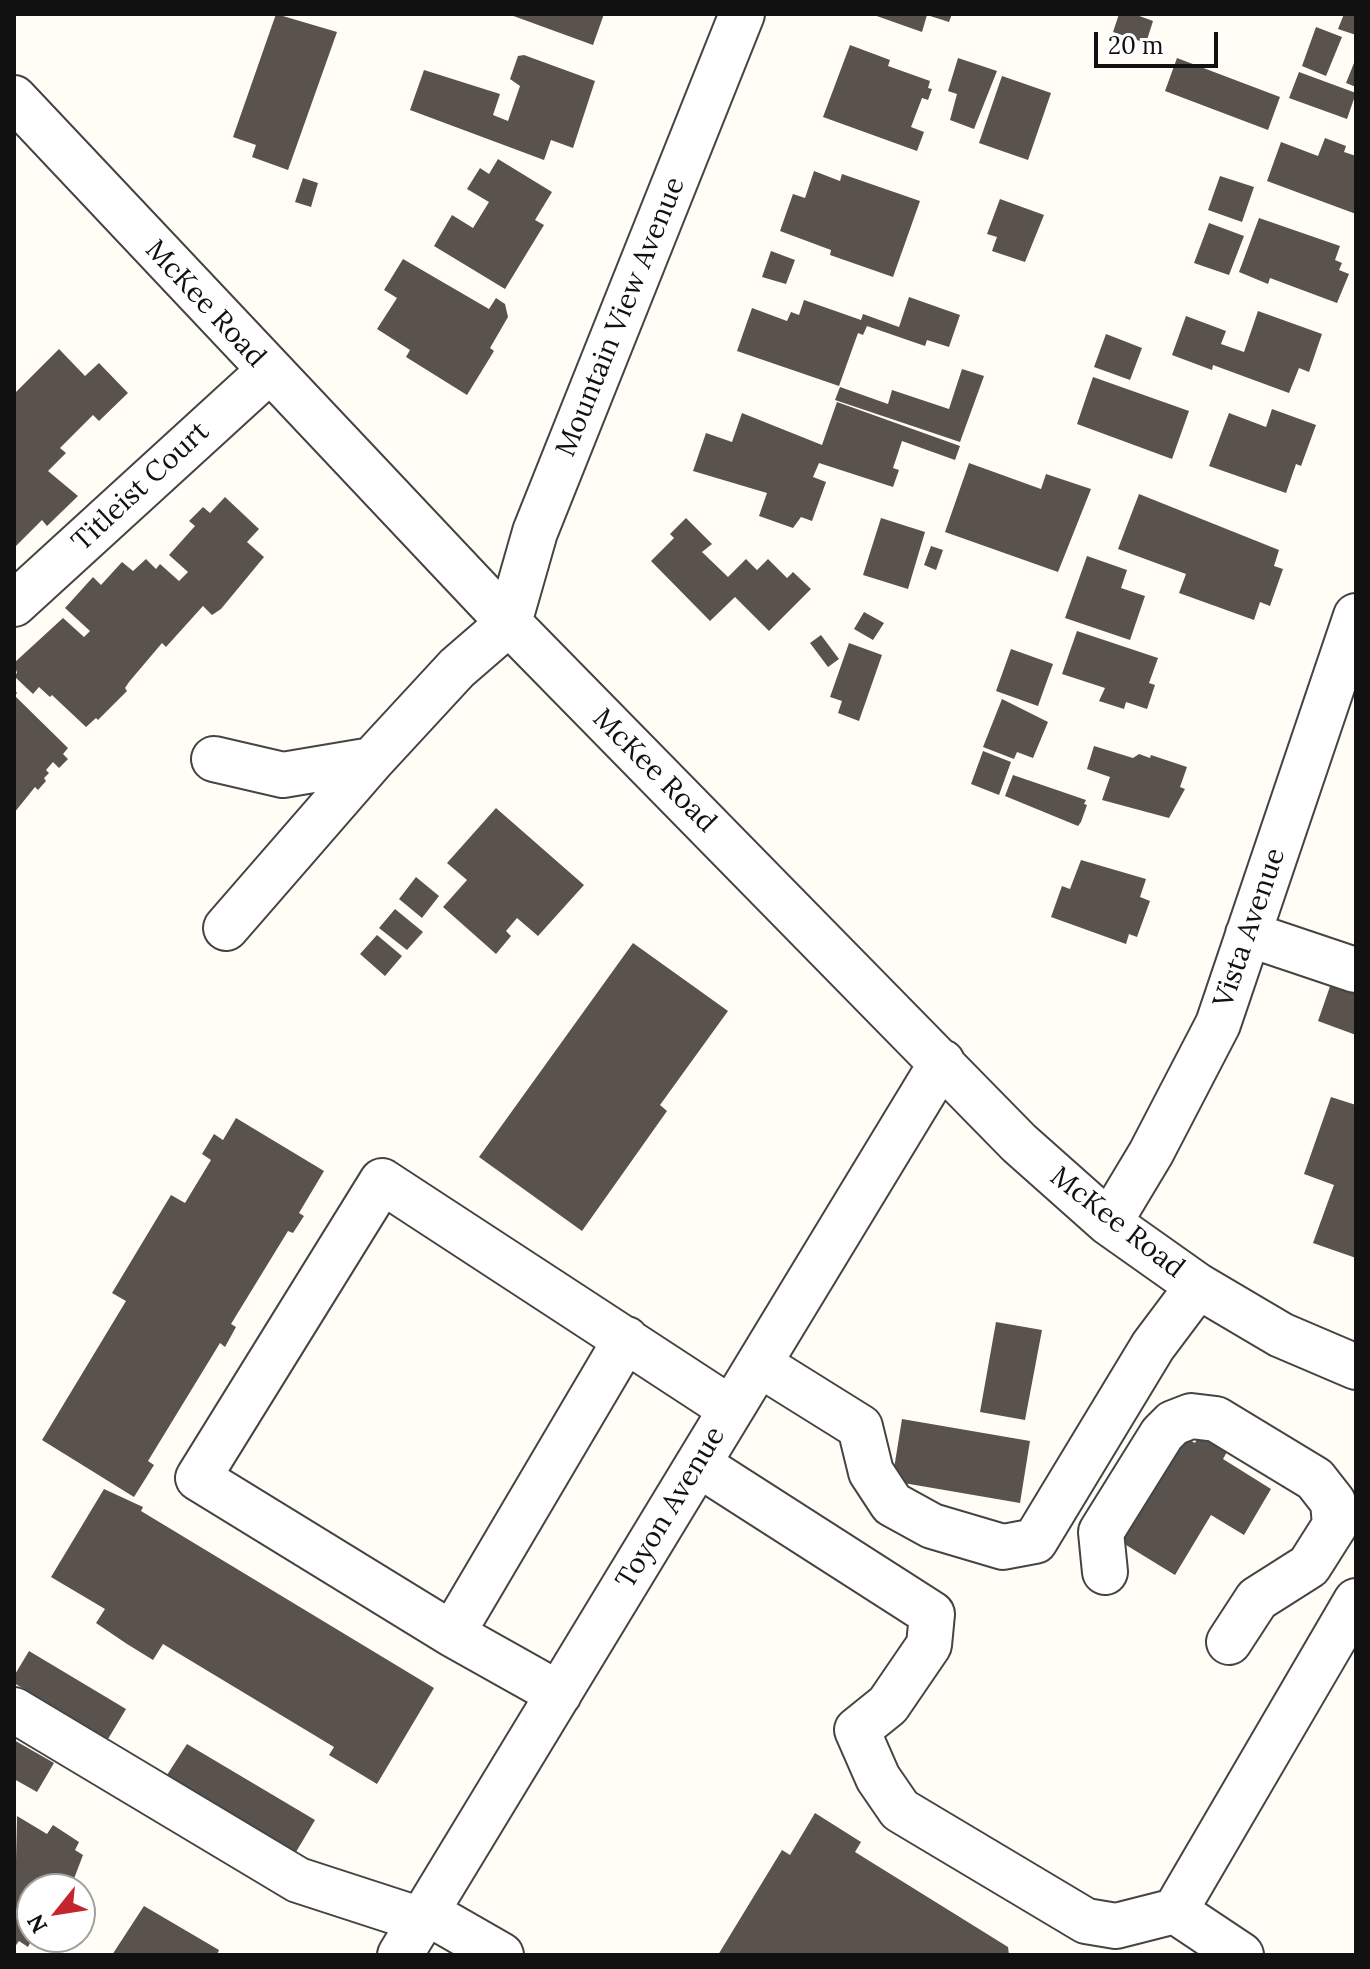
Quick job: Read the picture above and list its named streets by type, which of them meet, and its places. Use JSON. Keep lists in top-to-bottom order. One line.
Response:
{"streets":{"street":["McKee Road","Mountain View Avenue","Titleist Court","Vista Avenue","Toyon Avenue"]},"crossings":[["McKee Road","Mountain View Avenue"],["McKee Road","Titleist Court"],["McKee Road","Vista Avenue"],["McKee Road","Toyon Avenue"]],"scale_bar":"20 m","north":"bottom left"}
